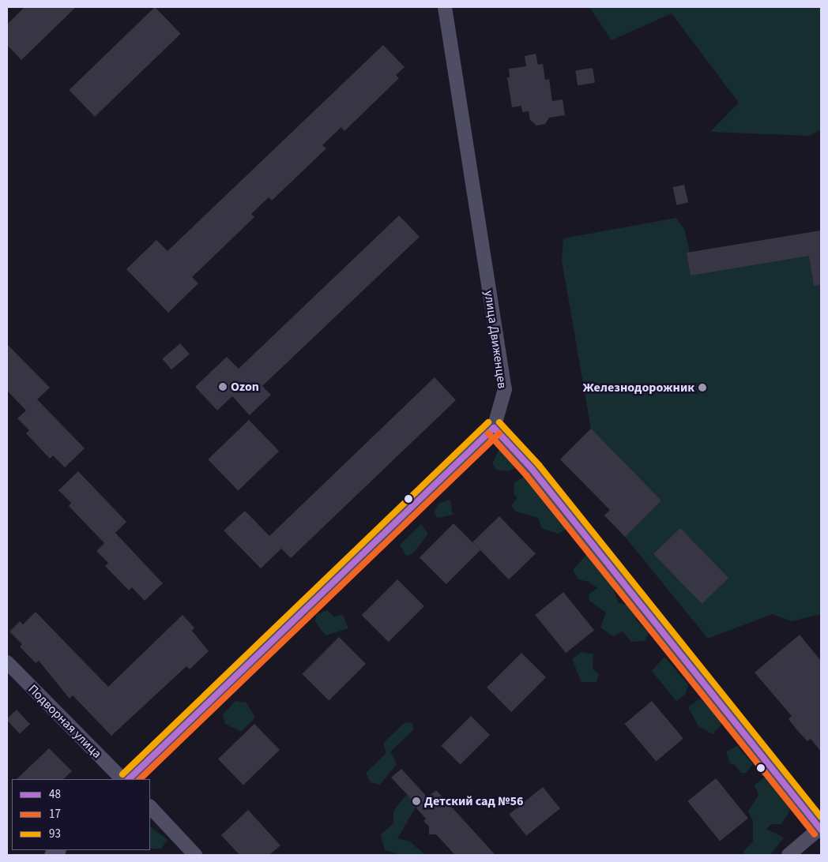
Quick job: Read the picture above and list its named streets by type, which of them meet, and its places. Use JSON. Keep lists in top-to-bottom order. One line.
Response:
{"streets":{"street":["улица Движенцев","Подворная улица"]},"places":["Ozon","Железнодорожник","Детский сад №56"],"lines":["transit line 93","transit line 48","transit line 17"],"legend":["48","17","93"]}
